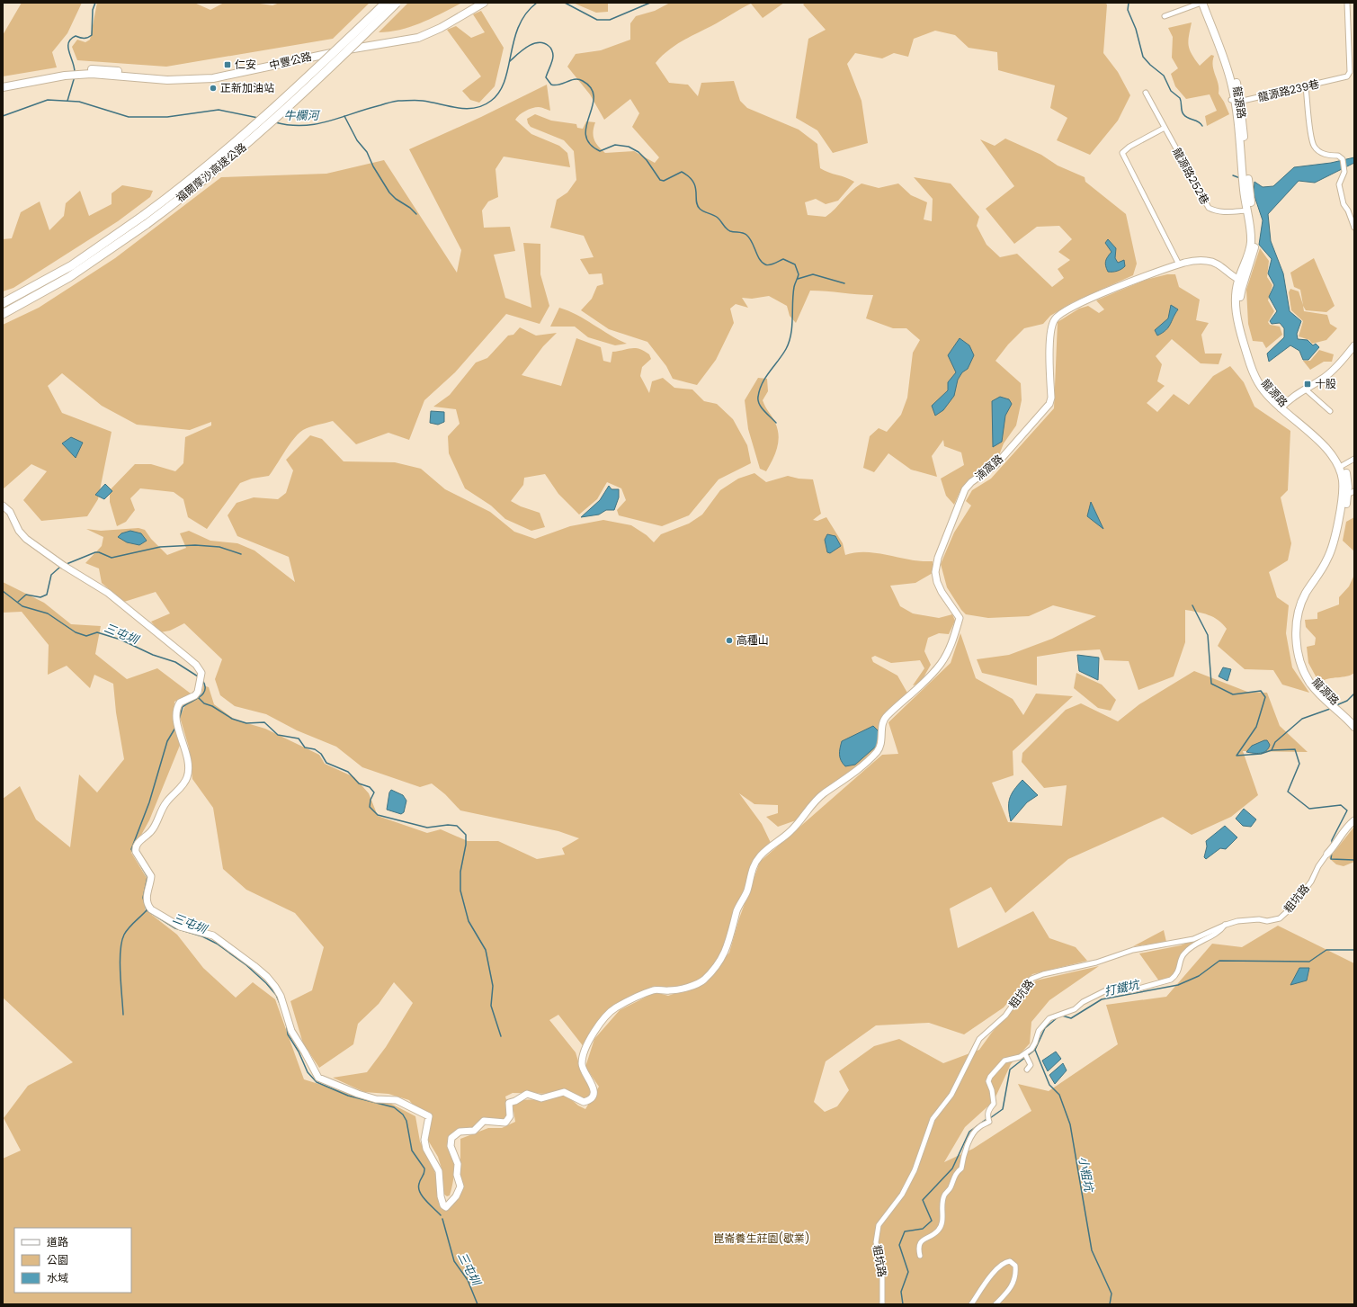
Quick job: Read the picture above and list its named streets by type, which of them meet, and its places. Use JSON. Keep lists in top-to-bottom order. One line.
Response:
{"streets":{"highway":["福爾摩沙高速公路"],"main road":["中豐公路","龍源路"],"street":["龍源路239巷","龍源路252巷","湳窩路","粗坑路"]},"crossings":[["龍源路239巷","龍源路"]],"water":["牛欄河","三屯圳","打鐵坑","小粗坑"],"parks":["崑崙養生莊園(歇業)"],"places":{"transit":["仁安","十股"],"other":["正新加油站","高種山"]},"legend":["道路","公園","水域"]}
